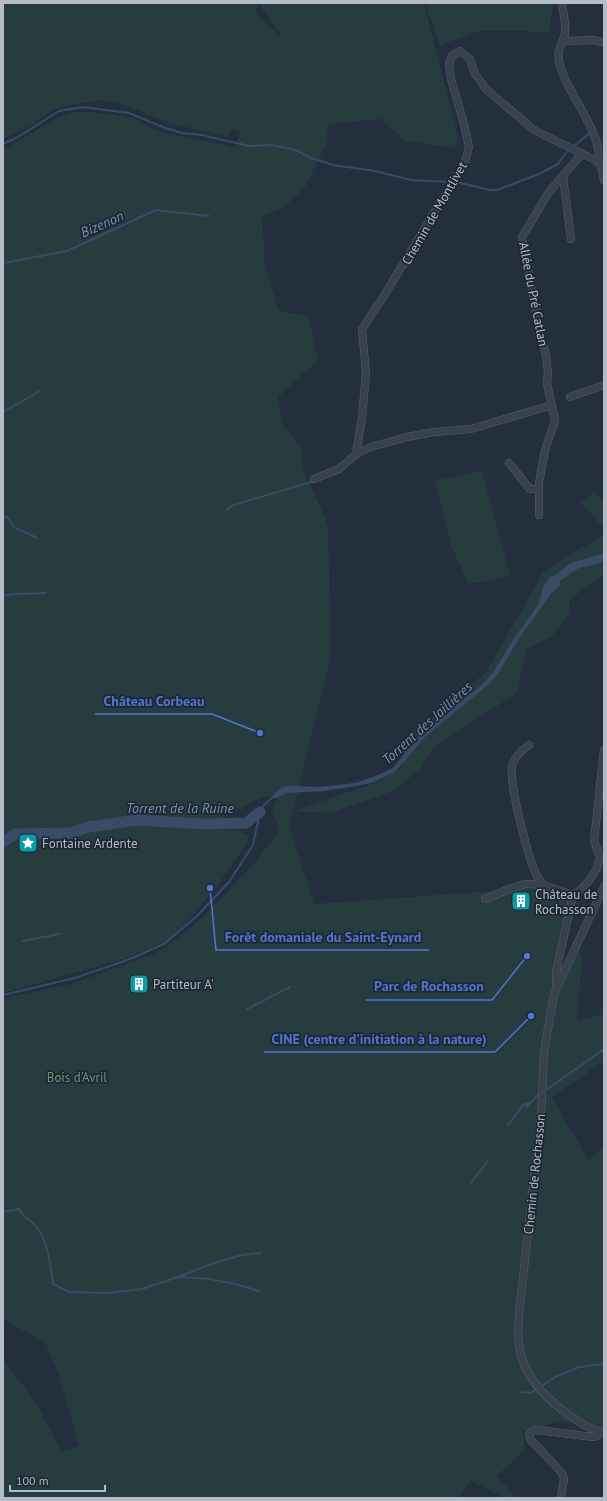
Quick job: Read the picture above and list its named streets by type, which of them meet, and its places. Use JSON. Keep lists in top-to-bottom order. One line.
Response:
{"streets":{"street":["Chemin de Montlivet","Allée du Pré Catlan","Chemin de Rochasson"]},"crossings":[["Chemin de Montlivet","Allée du Pré Catlan"]],"water":["Bizenon","Torrent des Jaillières","Torrent de la Ruine"],"parks":["Bois d'Avril"],"places":{"other":["Château Corbeau","Forêt domaniale du Saint-Eynard","Parc de Rochasson","CINE (centre d'initiation à la nature)"],"place":["Fontaine Ardente"],"building":["Château de Rochasson","Partiteur A'"]},"scale_bar":"100 m"}
